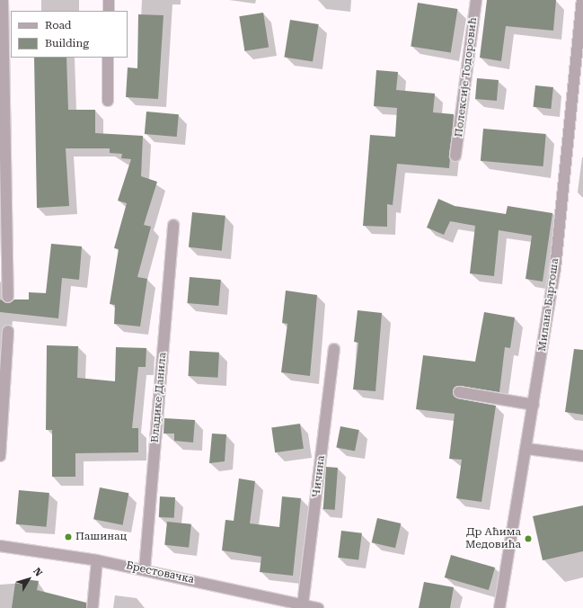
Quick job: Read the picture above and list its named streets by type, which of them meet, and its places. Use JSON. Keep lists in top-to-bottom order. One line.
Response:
{"streets":{"street":["Полексије Тодоровић","Милана Бартоша","Владике Данила","Чичина","Брестовачка"]},"crossings":[["Владике Данила","Брестовачка"],["Чичина","Брестовачка"]],"places":["Пашинац","Др Аћима Медовића"],"legend":["Road","Building"],"north":"top right"}
